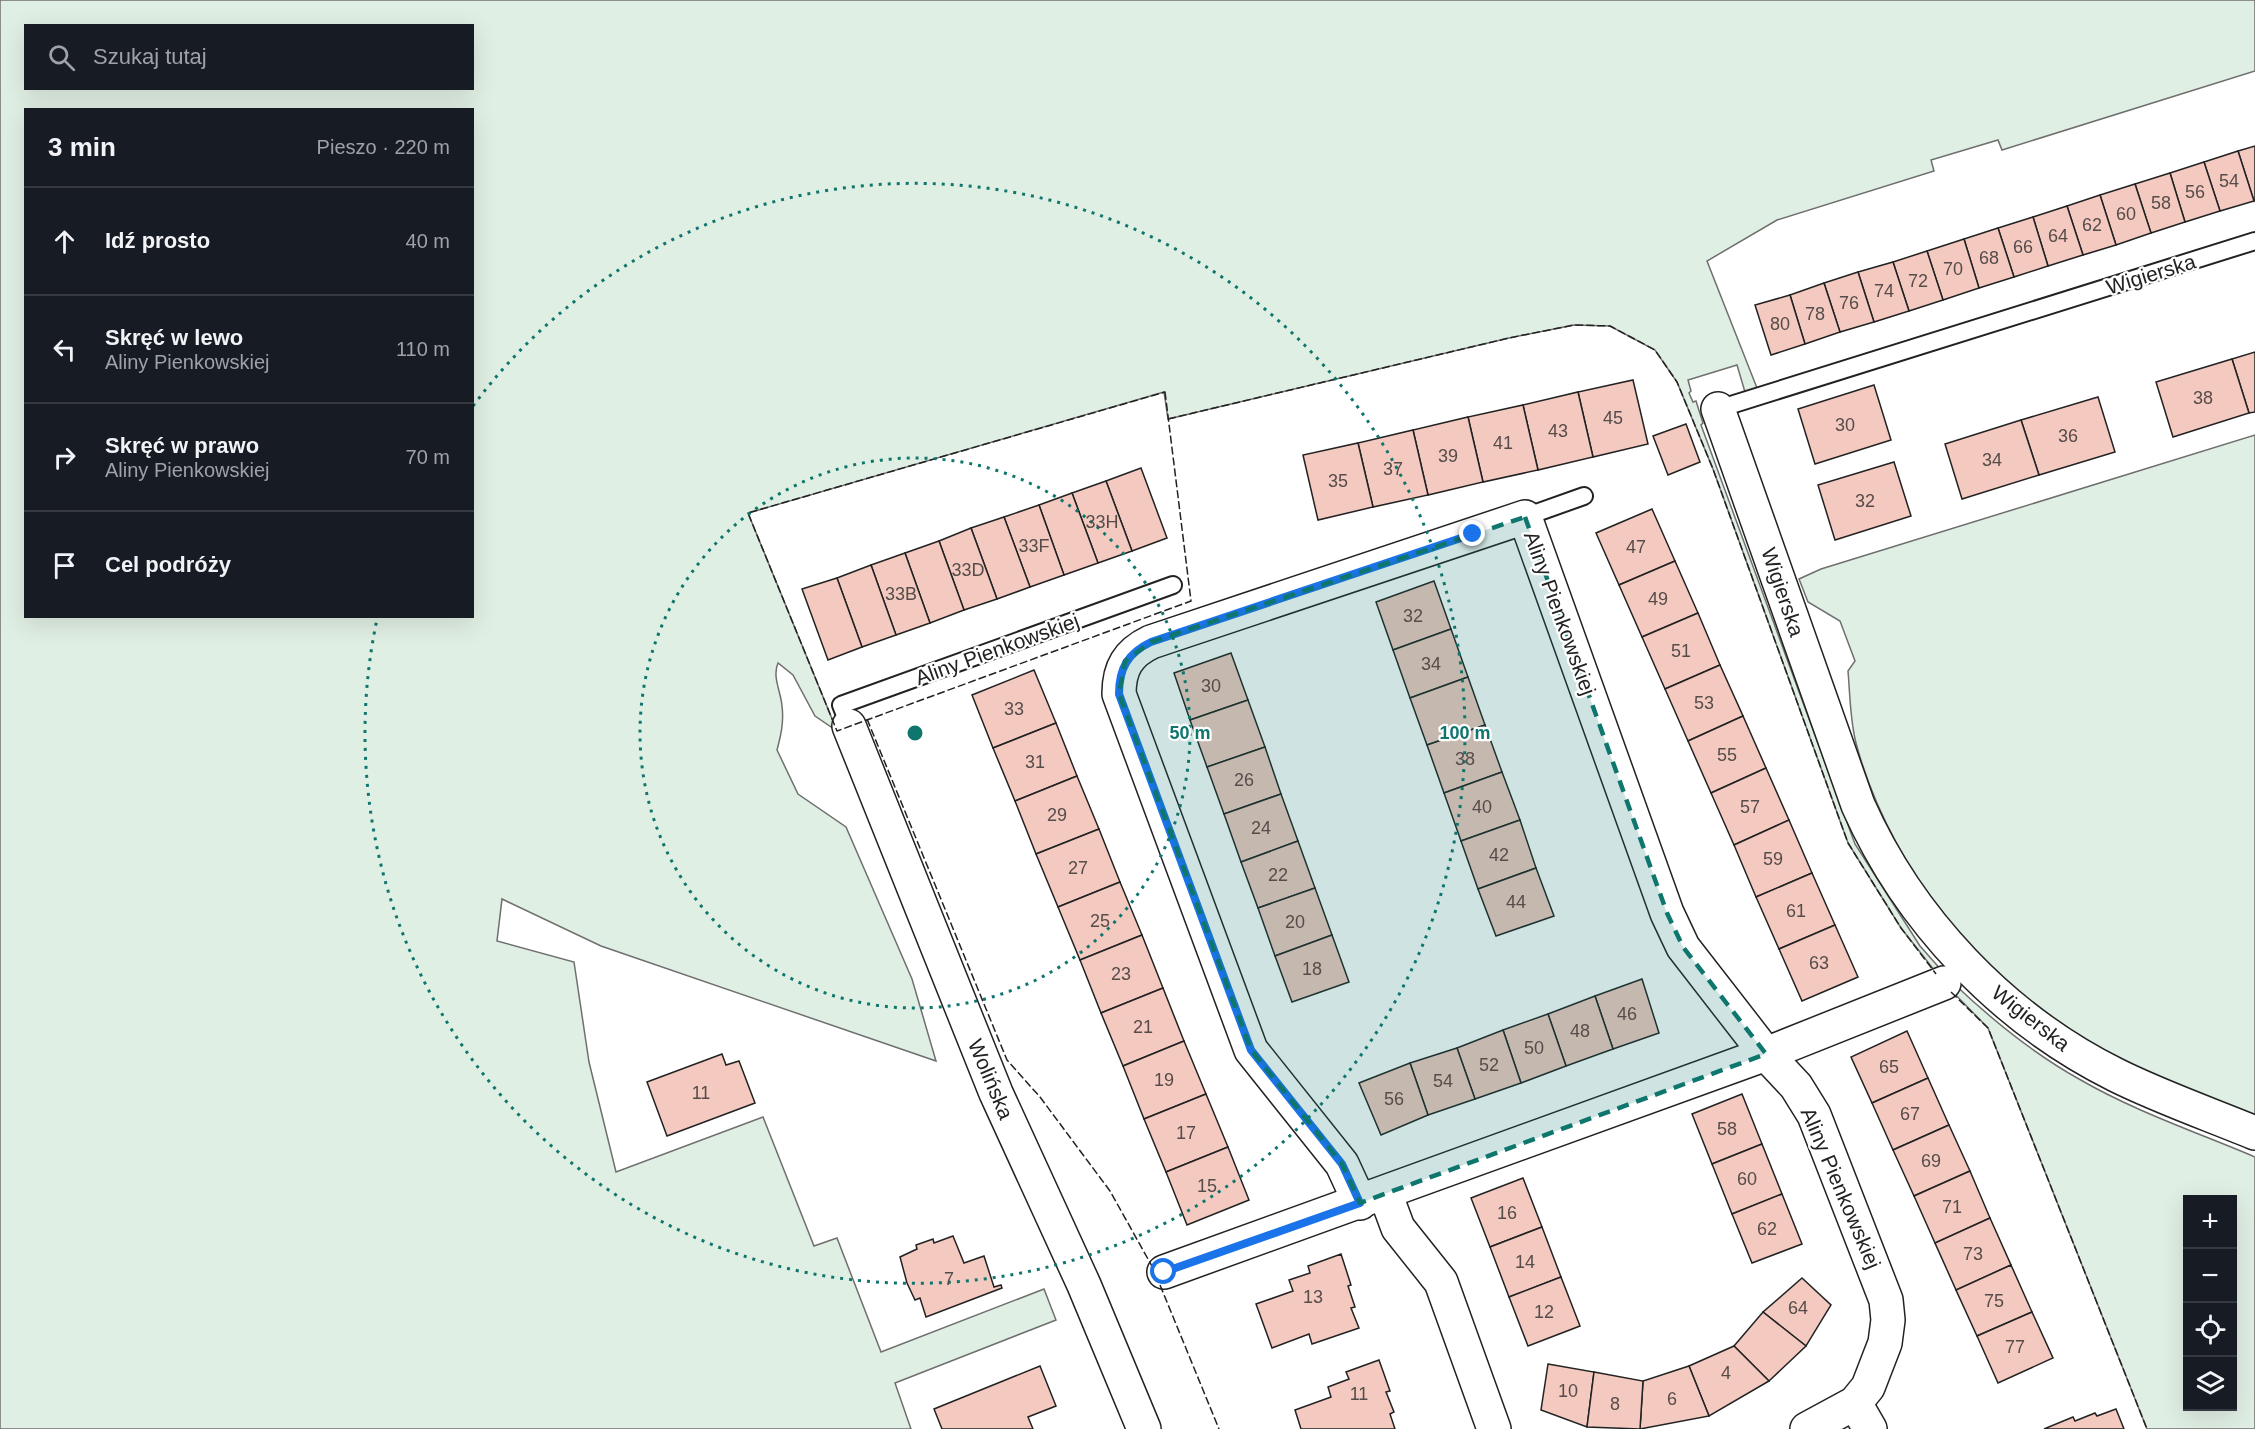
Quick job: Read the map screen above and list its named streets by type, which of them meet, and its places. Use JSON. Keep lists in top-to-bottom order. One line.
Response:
{"streets":{"street":["Wigierska","Aliny Pienkowskiej","Wolińska"]},"crossings":[["Aliny Pienkowskiej","Wolińska"]],"house_numbers":["54","56","58","60","62","64","66","68","70","72","74","76","78","80","38","45","30","43","36","41","39","34","37","35","32","33H","33F","47","33D","33B","49","32","51","34","30","53","33","55","38","31","26","40","57","29","24","42","59","27","22","44","61","25","20","63","18","23","46","21","48","50","52","65","19","54","11","56","67","58","17","69","60","15","71","16","62","73","14","7","13","75","64","12","77","4","10","11","6","8"],"page":{"search":"Szukaj tutaj","heading":["3 min","Pieszo · 220 m"],"list":[["Idź prosto","40 m"],["Skręć w lewo","Aliny Pienkowskiej","110 m"],["Skręć w prawo","Aliny Pienkowskiej","70 m"],"Cel podróży"],"map_buttons":["+","−"]},"rings":["50 m","100 m"]}
